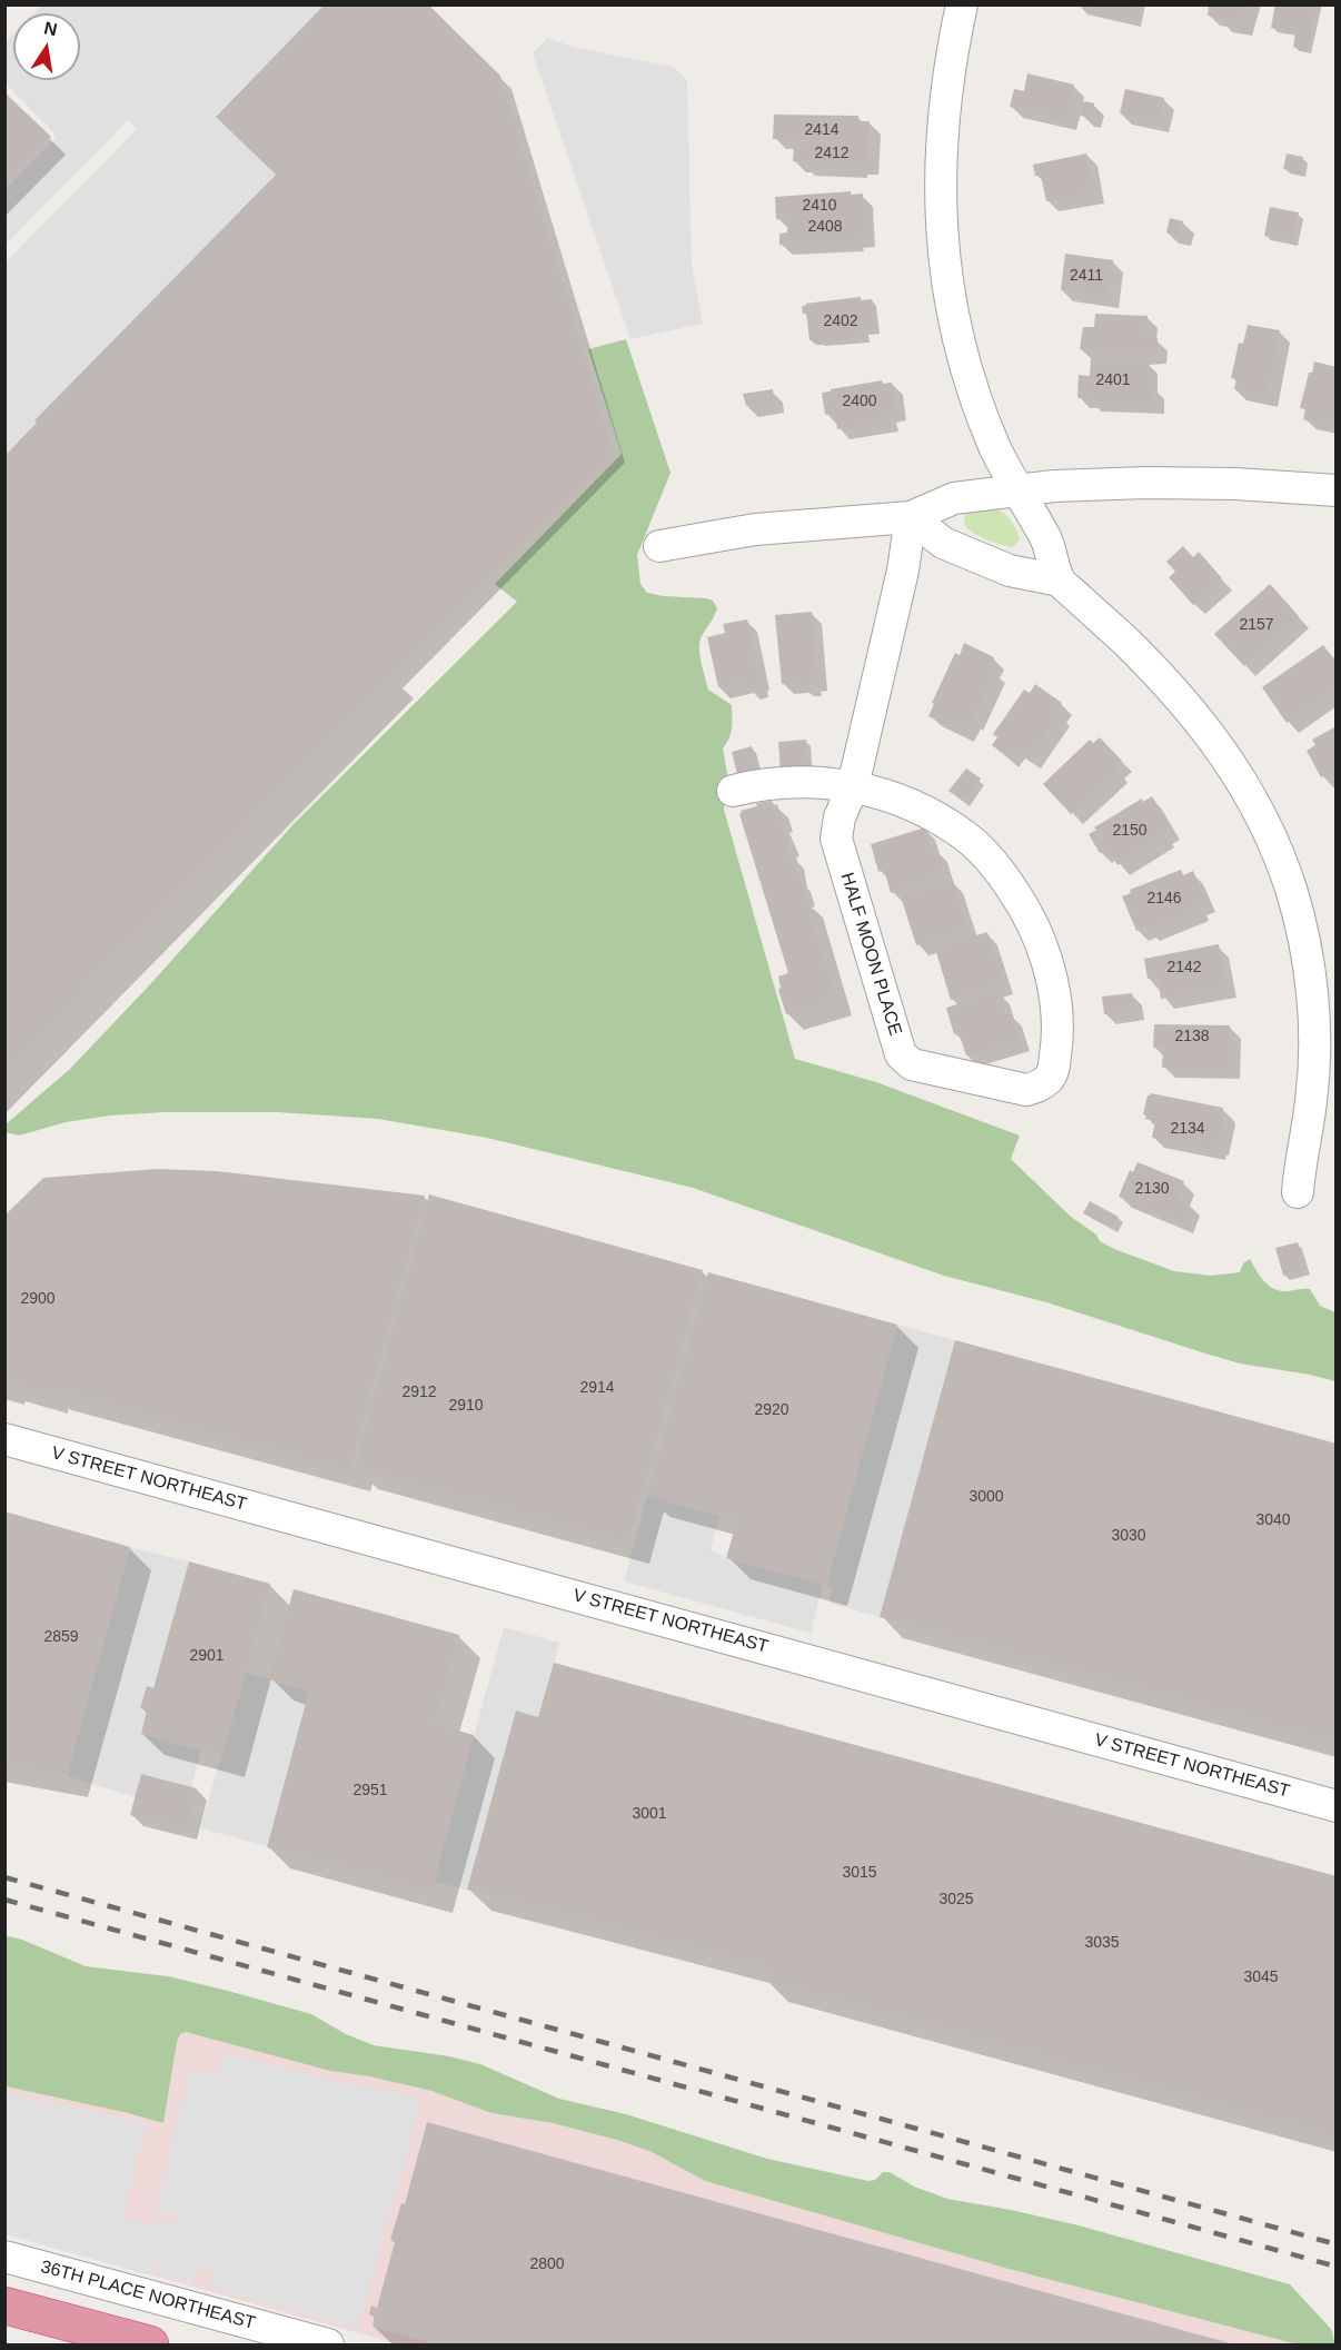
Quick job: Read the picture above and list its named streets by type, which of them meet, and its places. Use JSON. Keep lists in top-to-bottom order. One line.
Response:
{"streets":{"street":["HALF MOON PLACE","V STREET NORTHEAST","36TH PLACE NORTHEAST"]},"house_numbers":["2414","2412","2410","2408","2411","2402","2401","2400","2157","2150","2146","2142","2138","2134","2130","2900","2914","2912","2910","2920","3000","3040","3030","2859","2901","2951","3001","3015","3025","3035","3045","2800"],"north":"top"}
